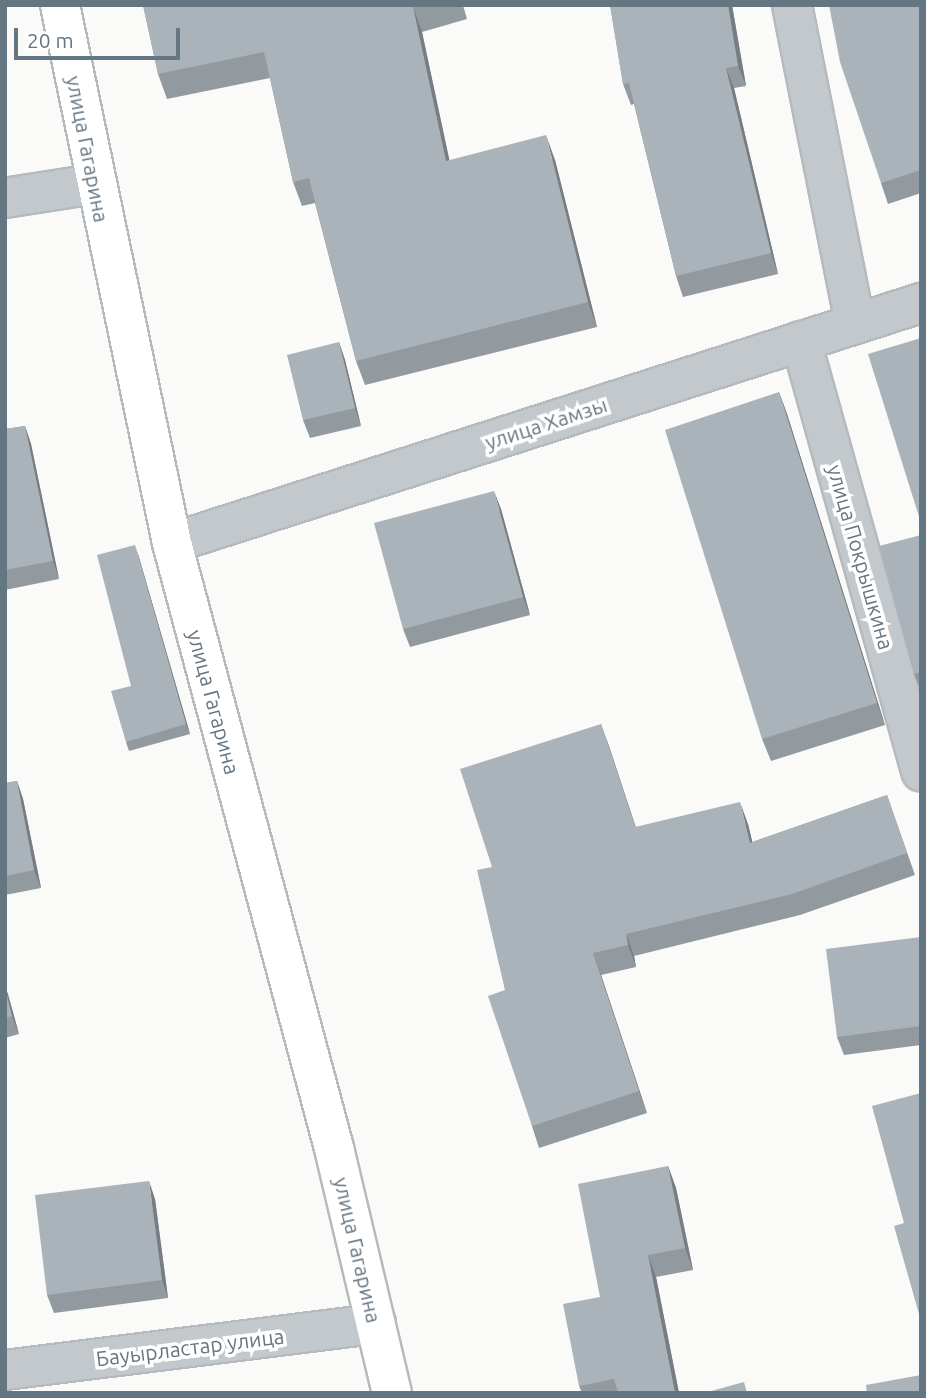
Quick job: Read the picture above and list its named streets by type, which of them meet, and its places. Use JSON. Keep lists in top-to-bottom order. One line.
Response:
{"streets":{"main road":["улица Гагарина"],"street":["улица Хамзы","улица Покрышкина","Бауырластар улица"]},"crossings":[["улица Гагарина","улица Хамзы"],["улица Гагарина","Бауырластар улица"],["улица Хамзы","улица Покрышкина"]],"scale_bar":"20 m"}
